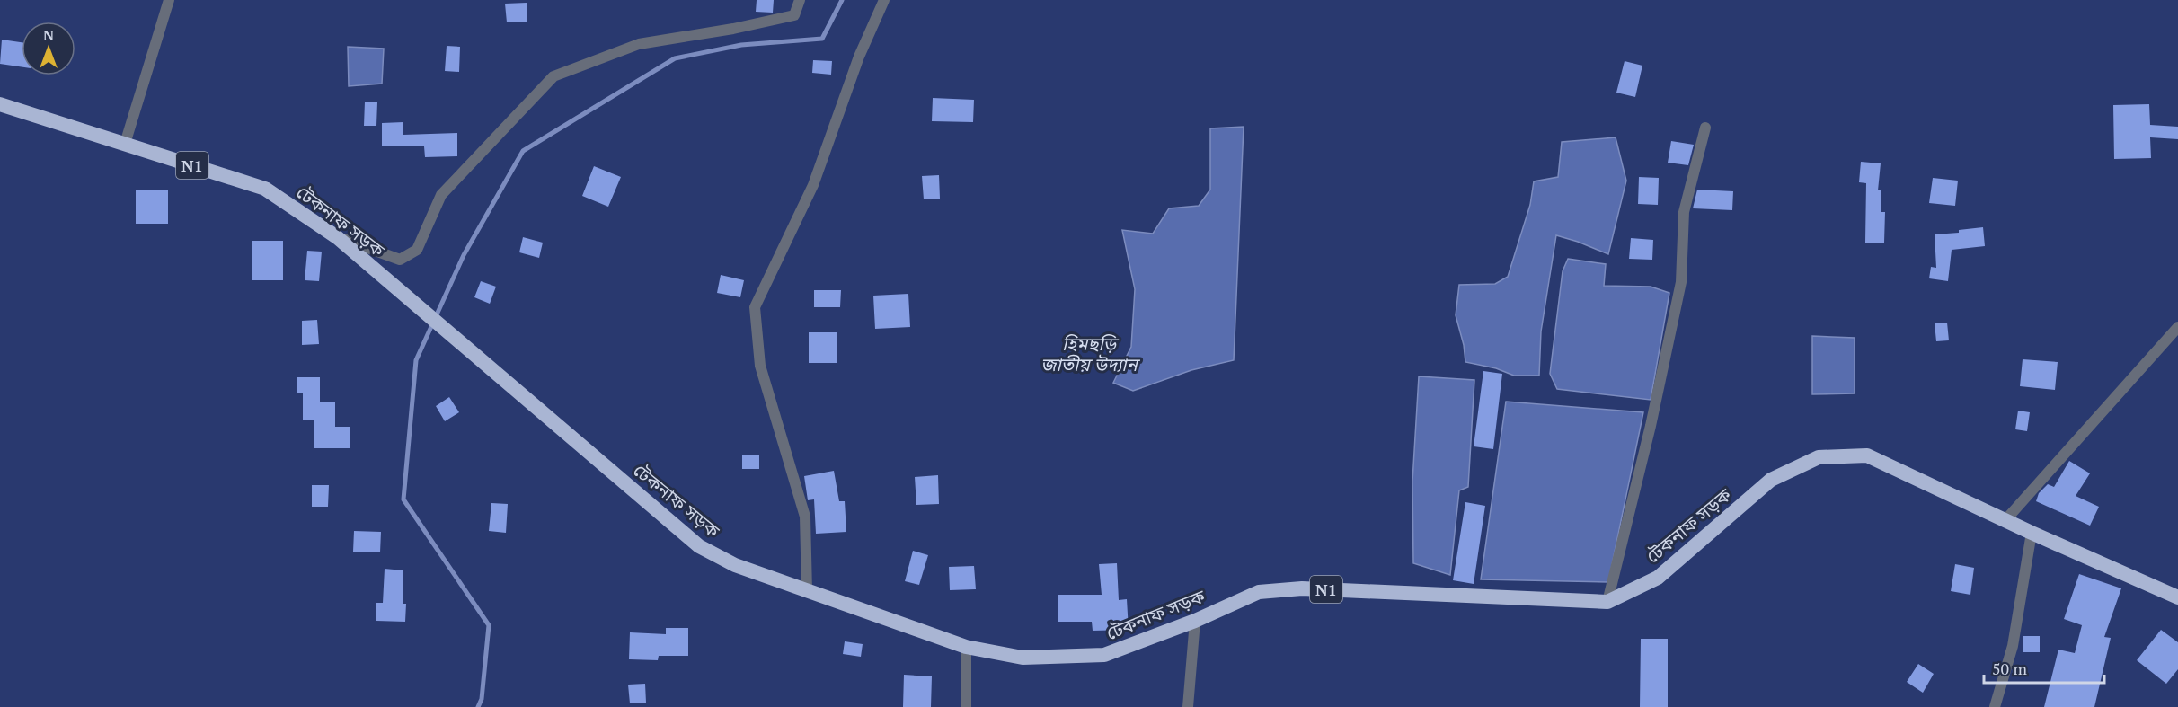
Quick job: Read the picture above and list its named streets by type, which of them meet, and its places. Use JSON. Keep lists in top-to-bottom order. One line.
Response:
{"streets":{"highway":["N1","টেকনাফ সড়ক"]},"parks":["হিমছড়ি জাতীয় উদ্যান"],"scale_bar":"50 m","north":"top"}
